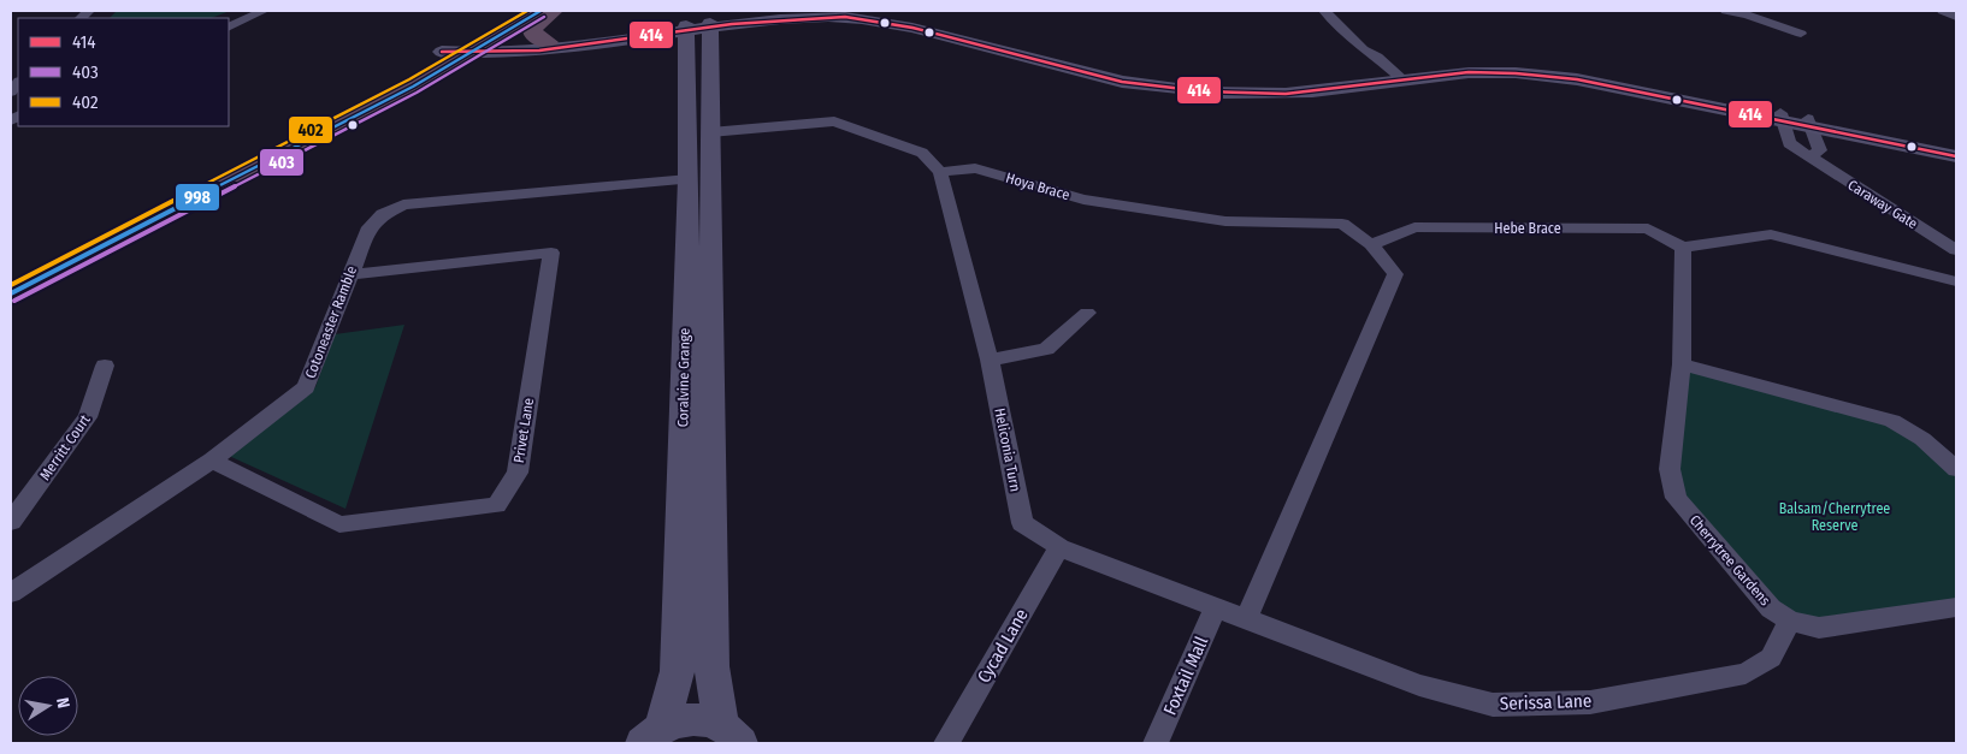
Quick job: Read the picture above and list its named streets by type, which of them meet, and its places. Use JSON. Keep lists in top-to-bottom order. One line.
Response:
{"streets":{"street":["Hoya Brace","Caraway Gate","Hebe Brace","Cotoneaster Ramble","Coralvine Grange","Privet Lane","Merritt Court","Heliconia Turn","Cherrytree Gardens","Cycad Lane","Foxtail Mall","Serissa Lane"]},"crossings":[["Hoya Brace","Hebe Brace"],["Hoya Brace","Heliconia Turn"],["Hebe Brace","Cherrytree Gardens"],["Cotoneaster Ramble","Coralvine Grange"],["Cotoneaster Ramble","Privet Lane"],["Heliconia Turn","Cycad Lane"],["Heliconia Turn","Foxtail Mall"],["Heliconia Turn","Serissa Lane"],["Cherrytree Gardens","Serissa Lane"],["Foxtail Mall","Serissa Lane"]],"parks":["Balsam/Cherrytree Reserve"],"lines":["transit line 402","transit line 998","transit line 414","transit line 403"],"legend":["414","403","402"],"north":"right"}
